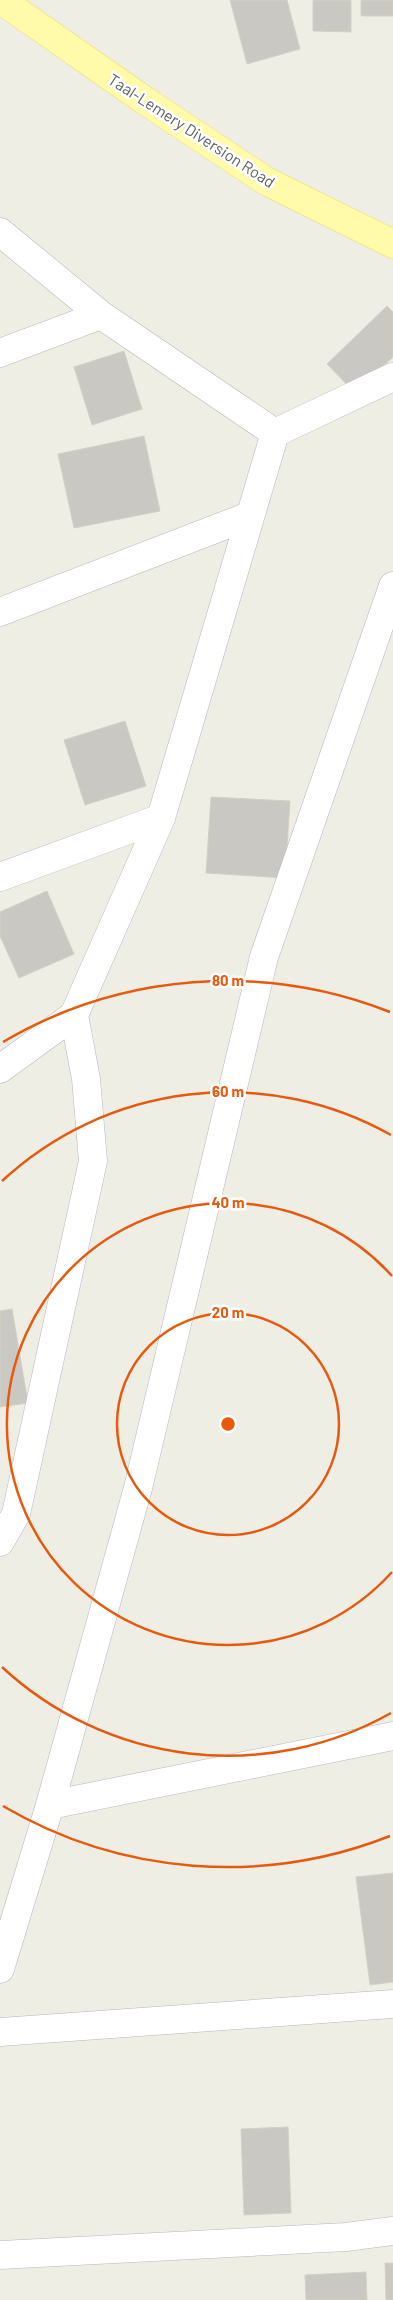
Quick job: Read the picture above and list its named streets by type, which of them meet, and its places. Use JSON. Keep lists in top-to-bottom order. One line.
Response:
{"streets":{"main road":["Taal-Lemery Diversion Road"]},"rings":["80 m","60 m","40 m","20 m"]}
